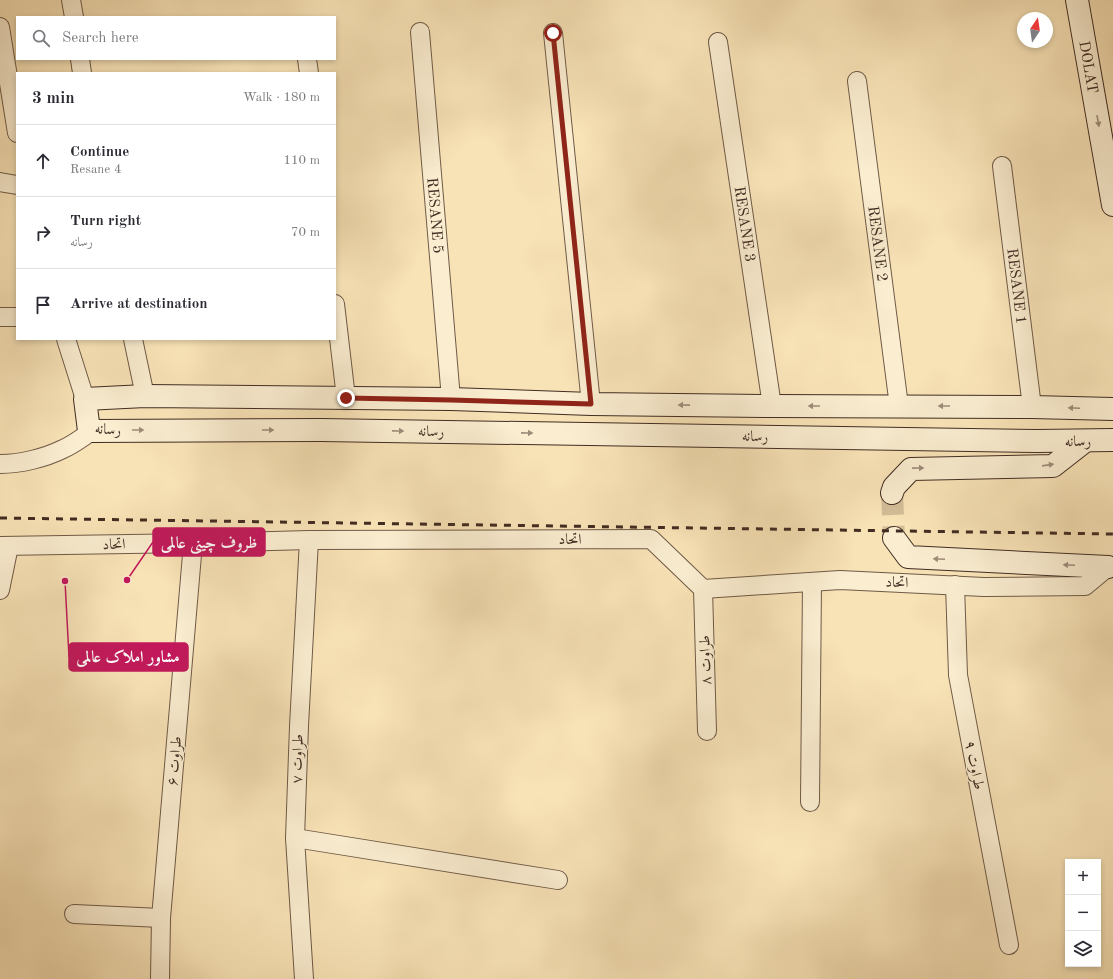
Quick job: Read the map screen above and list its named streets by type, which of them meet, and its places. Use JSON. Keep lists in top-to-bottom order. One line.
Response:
{"streets":{"street":["DOLAT","RESANE 5","RESANE 3","RESANE 2","RESANE 1","رسانه","اتحاد","طراوت ۸","طراوت ۷","طراوت ۶","طراوت ۹"]},"crossings":[["RESANE 5","رسانه"],["RESANE 3","رسانه"],["RESANE 2","رسانه"],["RESANE 1","رسانه"],["اتحاد","طراوت ۸"],["اتحاد","طراوت ۷"],["اتحاد","طراوت ۶"],["اتحاد","طراوت ۹"]],"one_way":["DOLAT"],"places":["ظروف چینی عالمی","مشاور املاک عالمی"],"north":"top","page":{"search":"Search here","heading":["3 min","Walk · 180 m"],"list":[["Continue","Resane 4","110 m"],["Turn right","رسانه","70 m"],"Arrive at destination"],"map_buttons":["+","−"]}}
